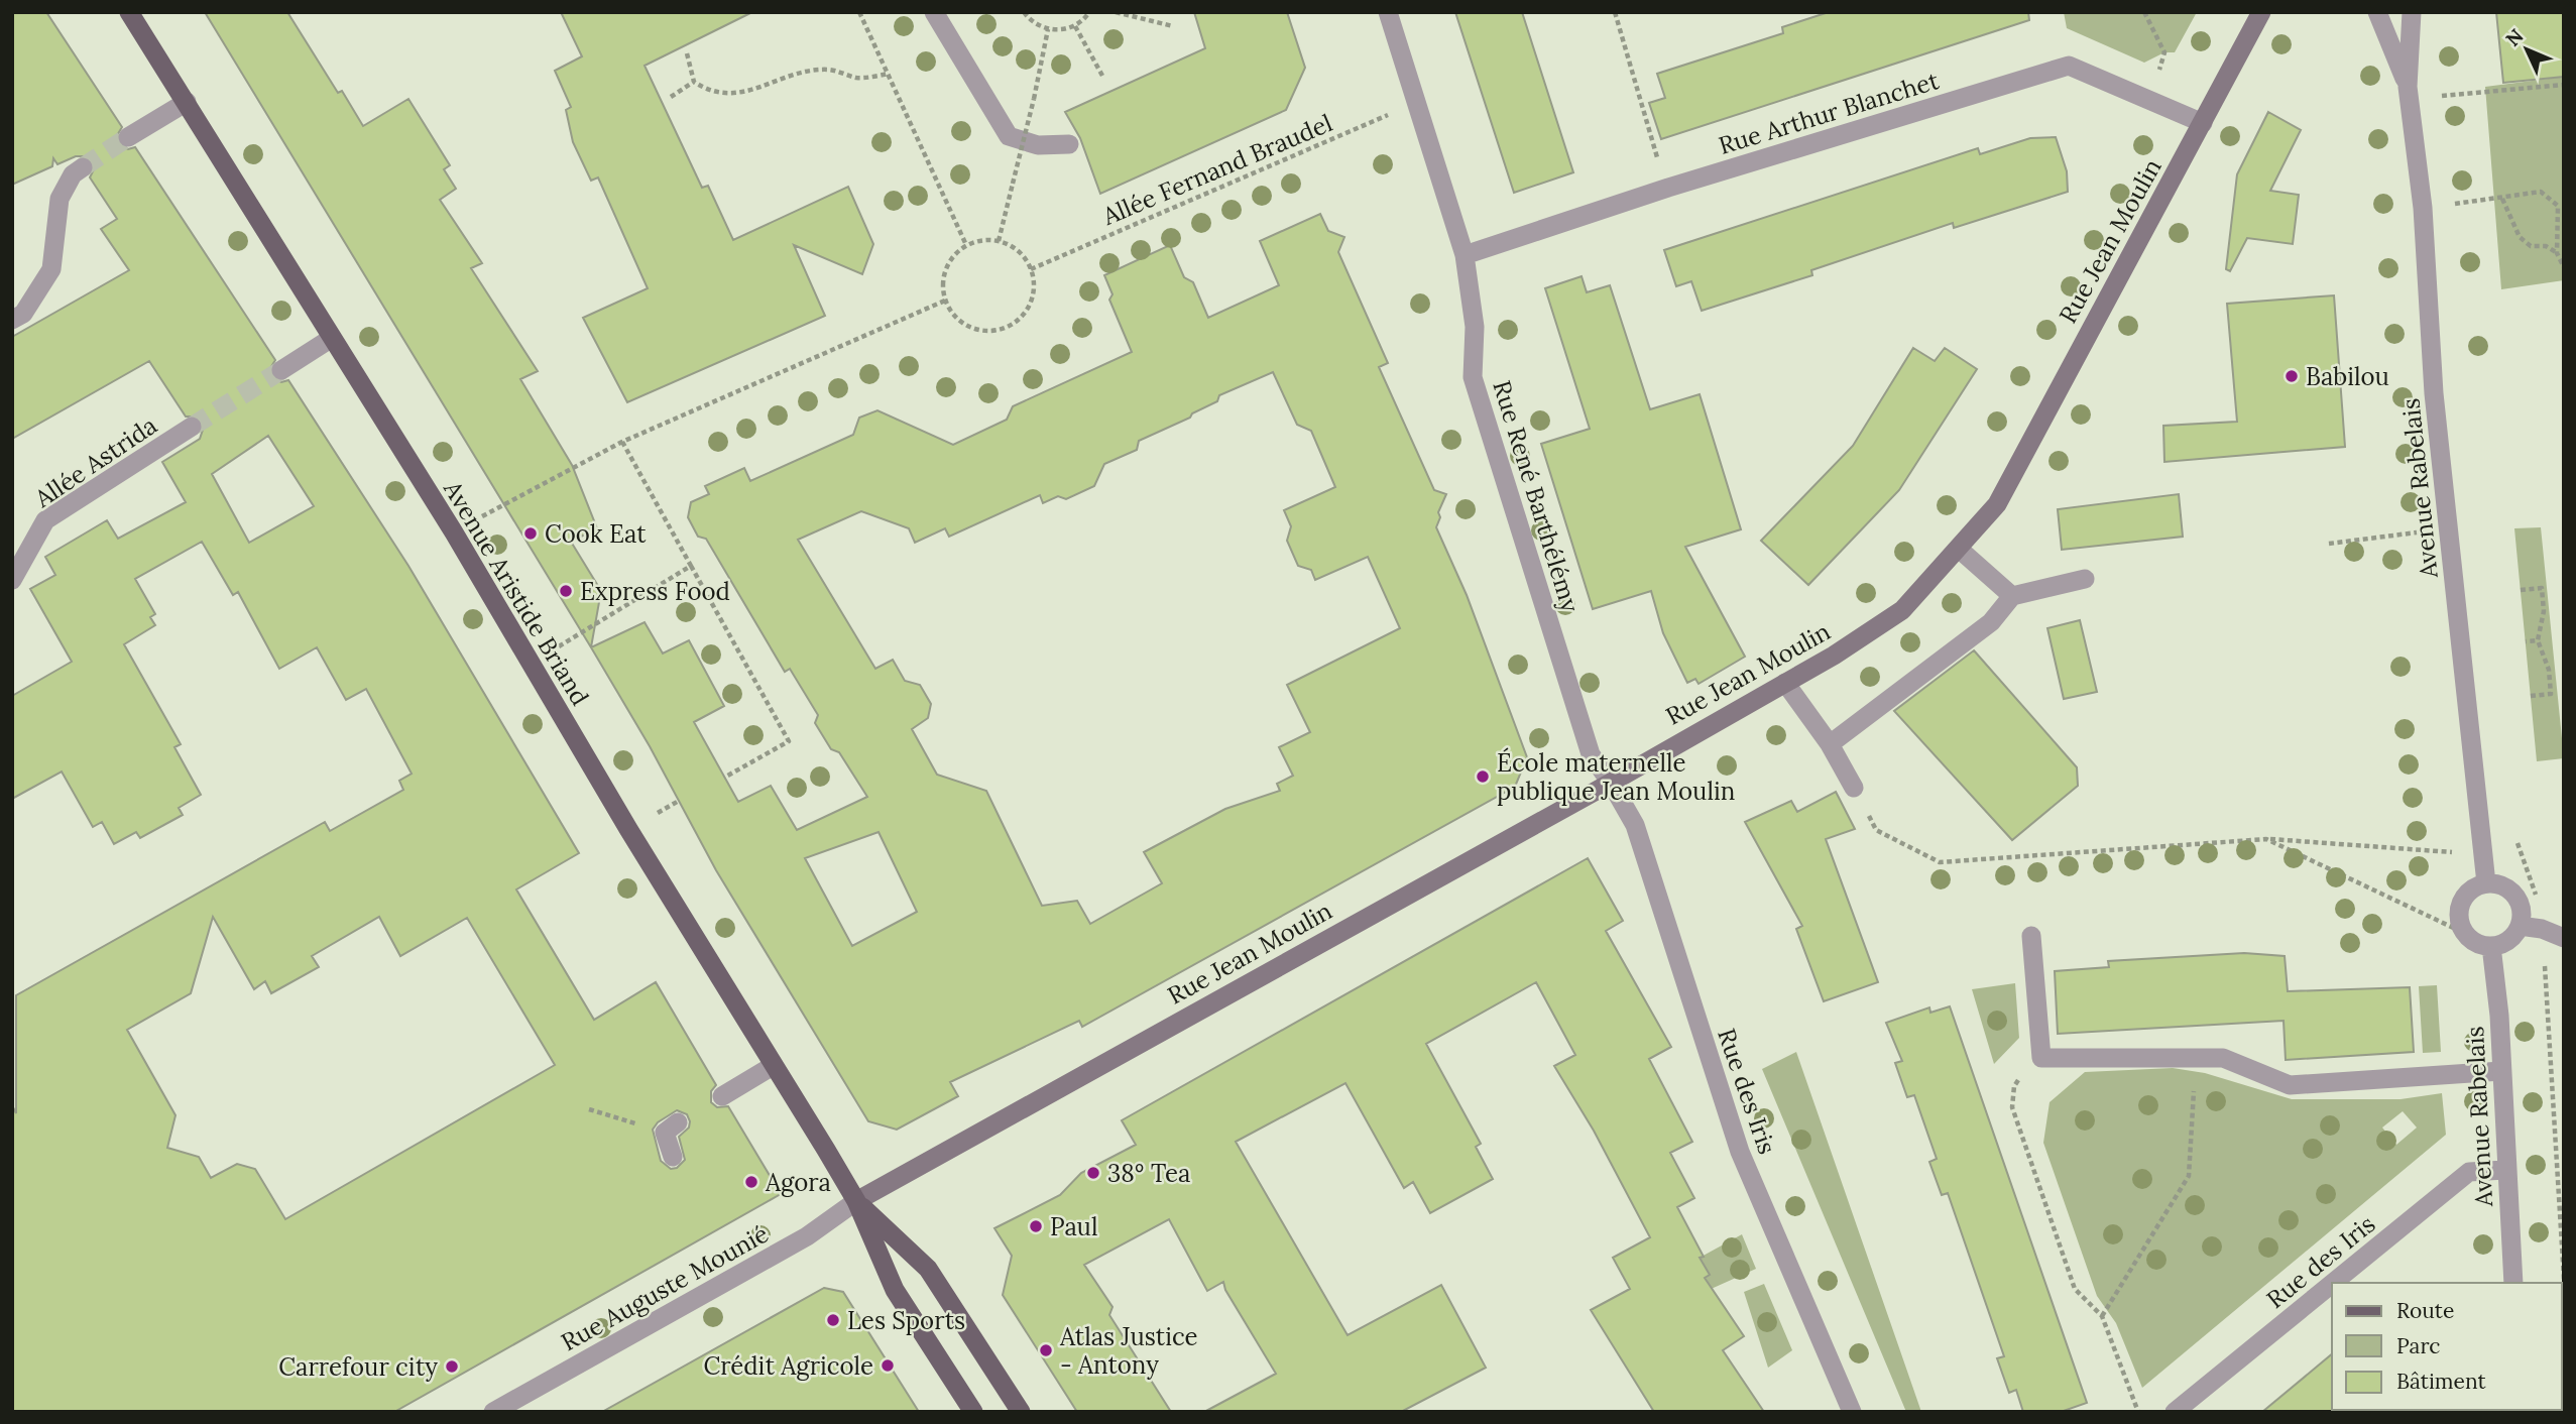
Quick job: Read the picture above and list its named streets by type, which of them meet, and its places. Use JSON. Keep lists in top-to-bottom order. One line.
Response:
{"streets":{"main road":["Rue Jean Moulin","Avenue Aristide Briand"],"street":["Rue Arthur Blanchet","Allée Astrida","Avenue Rabelais","Rue René Barthélémy","Rue des Iris","Rue Auguste Mounié"],"path":["Allée Fernand Braudel"]},"crossings":[["Rue Arthur Blanchet","Rue Jean Moulin"],["Rue Arthur Blanchet","Rue René Barthélémy"],["Allée Fernand Braudel","Rue René Barthélémy"],["Rue Jean Moulin","Rue René Barthélémy"],["Rue Jean Moulin","Avenue Aristide Briand"],["Rue Jean Moulin","Rue des Iris"],["Rue Jean Moulin","Rue Auguste Mounié"],["Avenue Rabelais","Rue des Iris"],["Rue René Barthélémy","Rue des Iris"],["Avenue Aristide Briand","Rue Auguste Mounié"]],"places":["Babilou","Cook Eat","Express Food","École maternelle publique Jean Moulin","38° Tea","Agora","Paul","Les Sports","Atlas Justice - Antony","Crédit Agricole","Carrefour city"],"legend":["Route","Parc","Bâtiment"],"north":"top left"}
